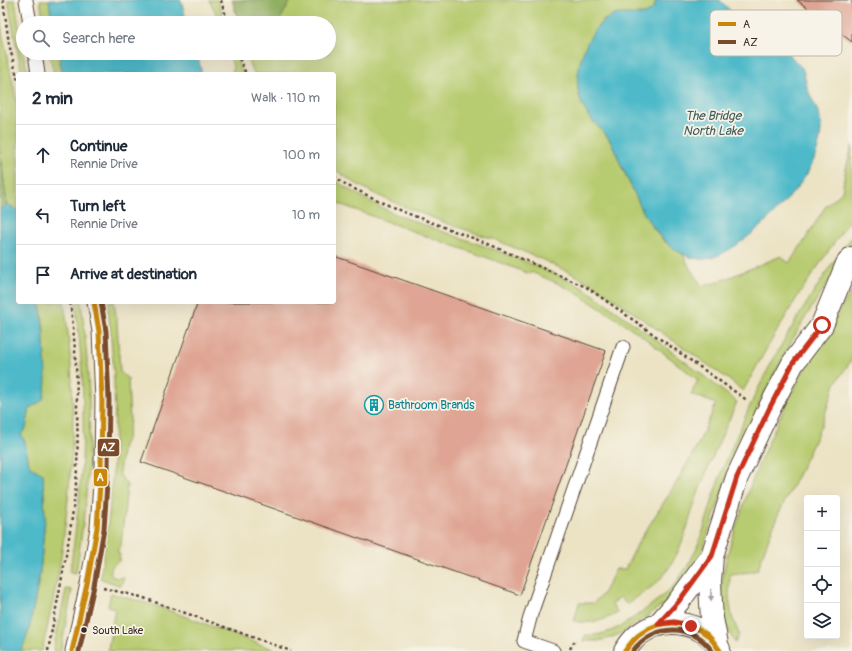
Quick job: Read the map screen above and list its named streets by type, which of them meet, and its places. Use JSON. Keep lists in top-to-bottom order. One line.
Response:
{"water":["The Bridge North Lake"],"places":{"building":["Bathroom Brands"],"other":["South Lake"]},"lines":["transit line A","transit line AZ"],"legend":["A","AZ"],"page":{"search":"Search here","heading":["2 min","Walk · 110 m"],"list":[["Continue","Rennie Drive","100 m"],["Turn left","Rennie Drive","10 m"],"Arrive at destination"],"map_buttons":["+","−"]}}
